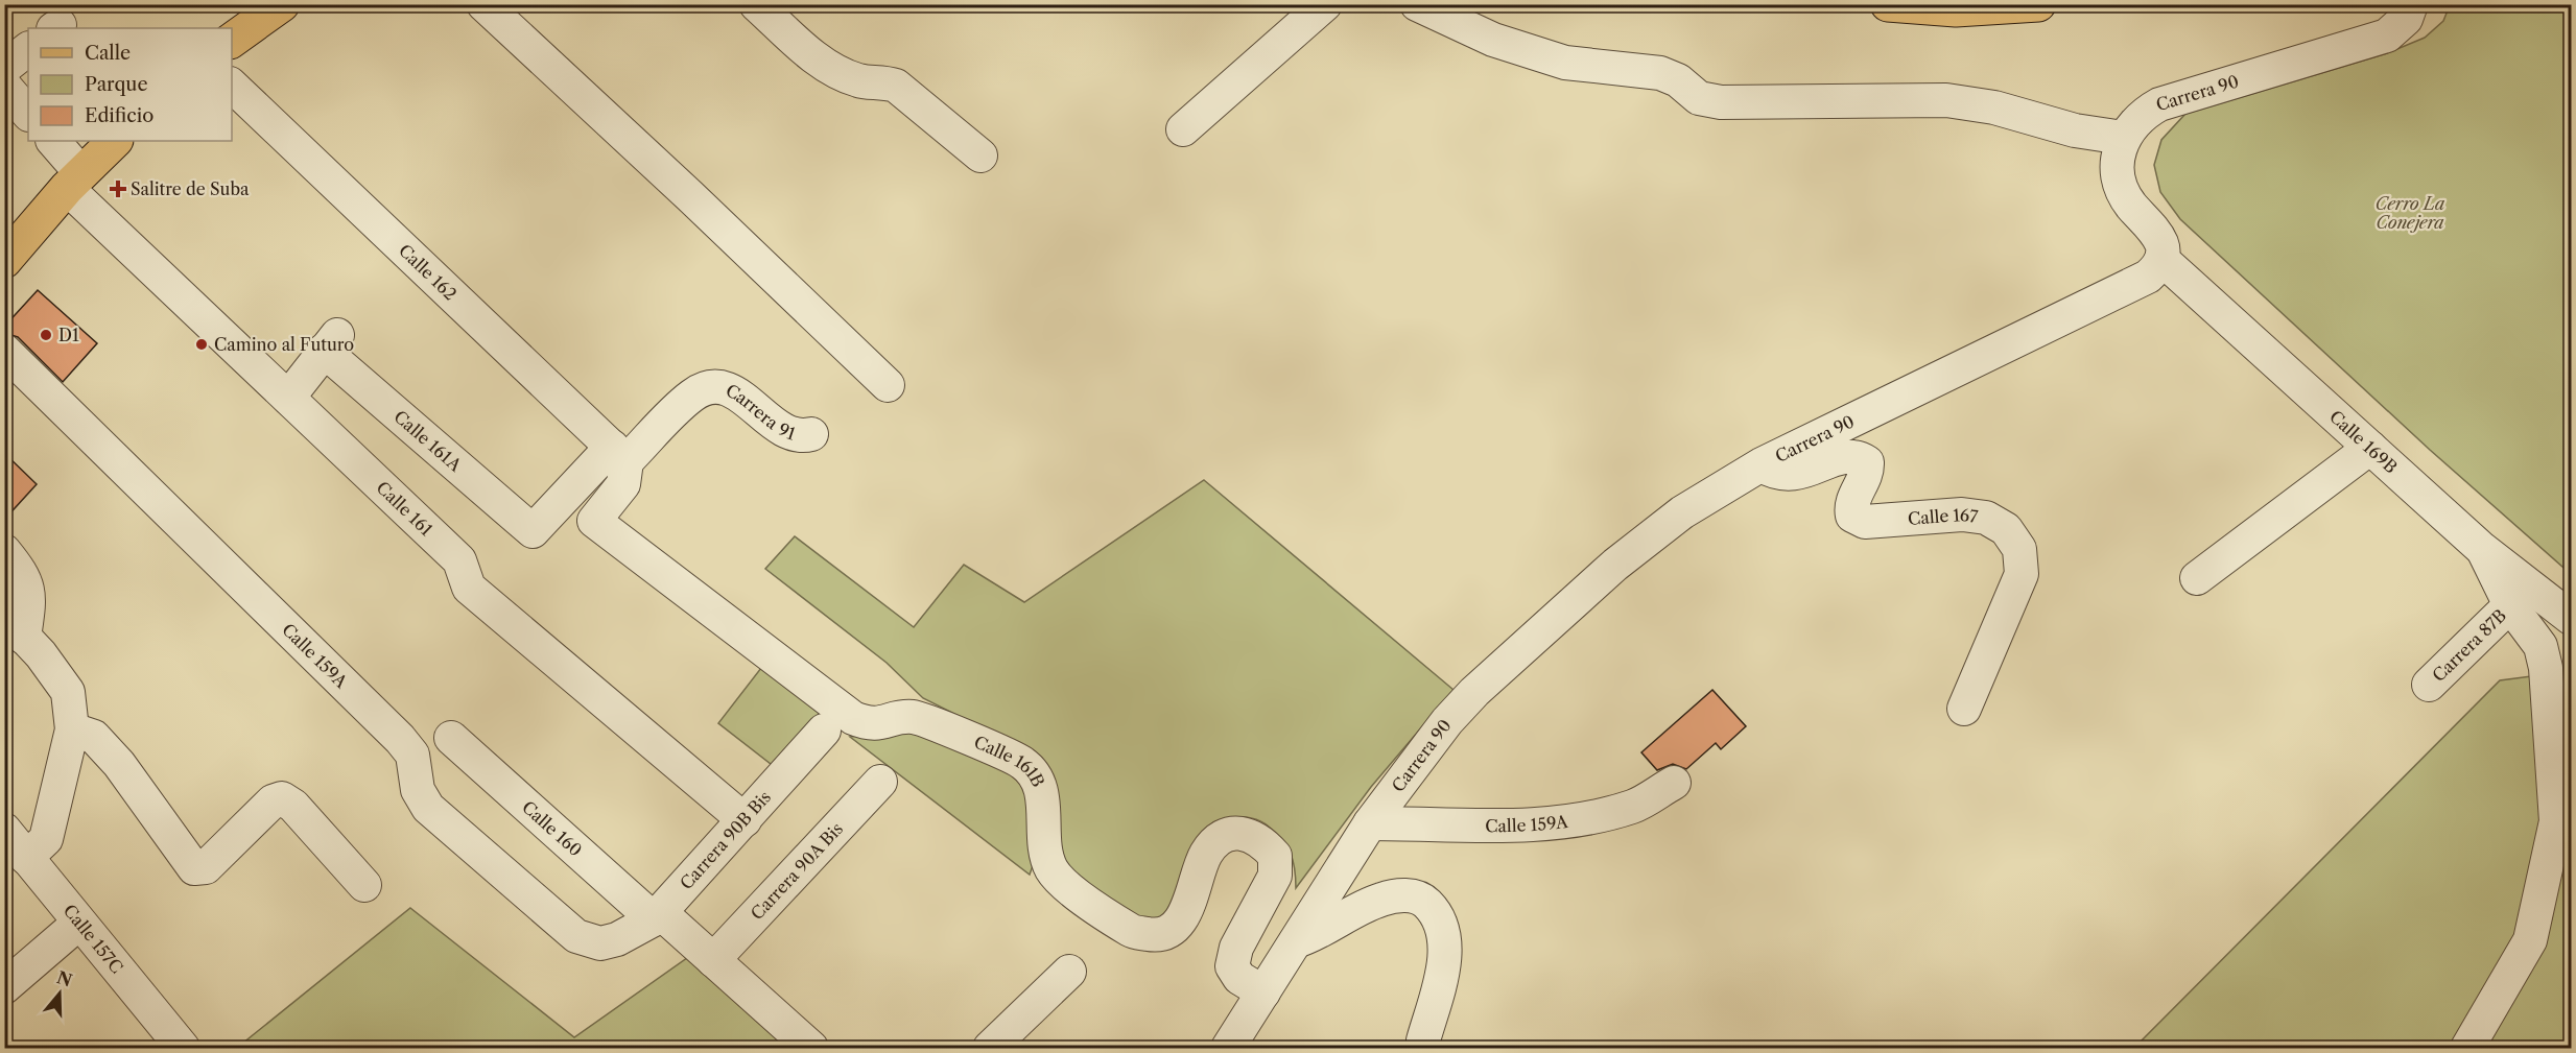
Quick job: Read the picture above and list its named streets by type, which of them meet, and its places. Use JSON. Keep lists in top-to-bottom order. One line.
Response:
{"streets":{"street":["Carrera 90","Calle 162","Carrera 91","Calle 161A","Calle 169B","Calle 161","Calle 167","Carrera 87B","Calle 159A","Calle 161B","Calle 160","Carrera 90B Bis","Carrera 90A Bis","Calle 157C"]},"crossings":[["Carrera 90","Calle 169B"],["Carrera 90","Calle 167"],["Carrera 90","Calle 159A"],["Carrera 90","Calle 161B"],["Calle 162","Carrera 91"],["Calle 162","Calle 161B"],["Carrera 91","Calle 161A"],["Carrera 91","Calle 161B"],["Calle 161A","Calle 161"],["Calle 161","Carrera 90B Bis"],["Calle 159A","Carrera 90B Bis"],["Calle 160","Carrera 90B Bis"],["Calle 160","Carrera 90A Bis"]],"parks":["Cerro La Conejera"],"places":{"health":["Salitre de Suba"],"other":["D1","Camino al Futuro"]},"legend":["Calle","Parque","Edificio"],"north":"top"}
